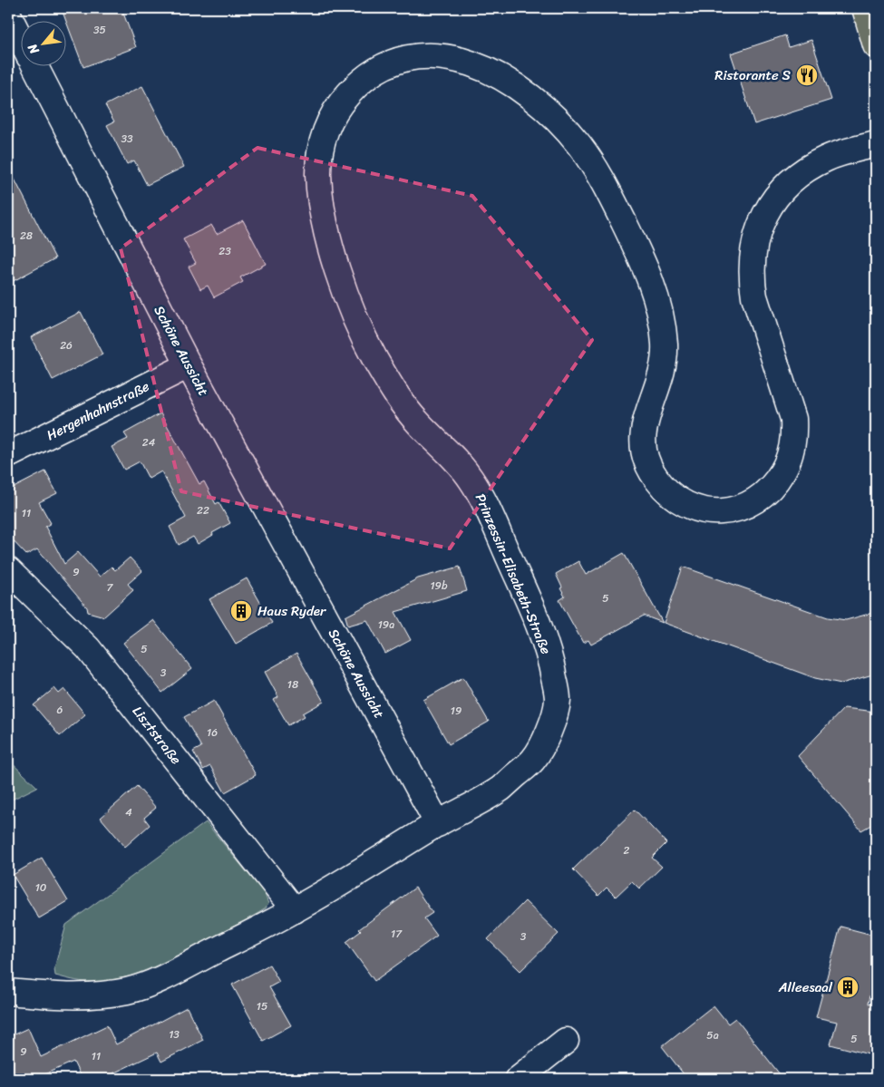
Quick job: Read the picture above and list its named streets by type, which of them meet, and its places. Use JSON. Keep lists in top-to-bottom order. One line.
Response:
{"streets":{"street":["Schöne Aussicht","Hergenhahnstraße","Prinzessin-Elisabeth-Straße","Lisztstraße"]},"crossings":[["Schöne Aussicht","Hergenhahnstraße"],["Schöne Aussicht","Prinzessin-Elisabeth-Straße"]],"places":{"restaurant":["Ristorante S"],"building":["Haus Ryder","Alleesaal"]},"house_numbers":["35","33","28","23","26","24","22","11","9","19b","7","5","19a","5","3","18","6","19","16","4","2","10","17","3","15","13","5a","5","9","11"],"north":"bottom left"}
